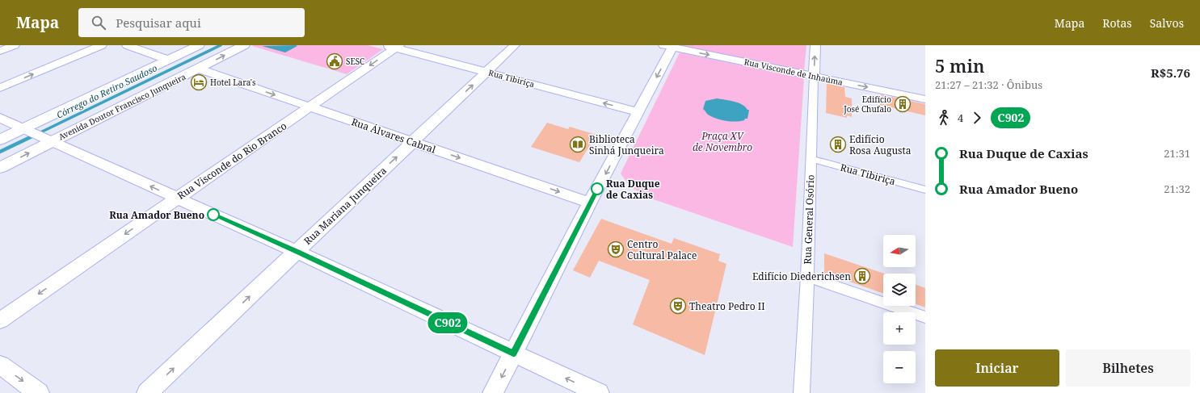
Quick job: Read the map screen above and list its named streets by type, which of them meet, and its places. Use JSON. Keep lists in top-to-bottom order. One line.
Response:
{"streets":{"main road":["Avenida Doutor Francisco Junqueira"],"street":["Rua Visconde de Inhaúma","Rua Tibiriça","Rua Álvares Cabral","Rua Visconde do Rio Branco","Rua Mariana Junqueira","Rua General Osório"]},"crossings":[["Rua Visconde de Inhaúma","Rua General Osório"],["Rua Tibiriça","Rua Visconde do Rio Branco"],["Rua Tibiriça","Rua Mariana Junqueira"],["Rua Tibiriça","Rua General Osório"],["Avenida Doutor Francisco Junqueira","Rua Álvares Cabral"],["Rua Álvares Cabral","Rua Visconde do Rio Branco"],["Rua Álvares Cabral","Rua Mariana Junqueira"]],"one_way":["Rua Visconde de Inhaúma","Rua Tibiriça","Rua Visconde do Rio Branco","Rua Mariana Junqueira"],"water":["Córrego do Retiro Saudoso"],"parks":["Praça XV de Novembro"],"places":{"public building":["SESC"],"hotel":["Hotel Lara's"],"building":["Edifício José Chufalo","Edifício Rosa Augusta","Edifício Diederichsen"],"library":["Biblioteca Sinhá Junqueira"],"other":["Rua Duque de Caxias","Rua Amador Bueno"],"theatre":["Centro Cultural Palace","Theatro Pedro II"]},"lines":["bus line C902"],"north":"left","page":{"header":"Mapa","search":"Pesquisar aqui","nav":["Mapa","Rotas","Salvos"],"on_map":"C902","heading":["5 min","21:27 – 21:32 · Ônibus","R$5.76"],"legs":["4","C902"],"list":[{"name":"Rua Duque de Caxias","value":"21:31"},{"name":"Rua Amador Bueno","value":"21:32"}],"map_buttons":["+","−"],"buttons":["Iniciar","Bilhetes"]}}
